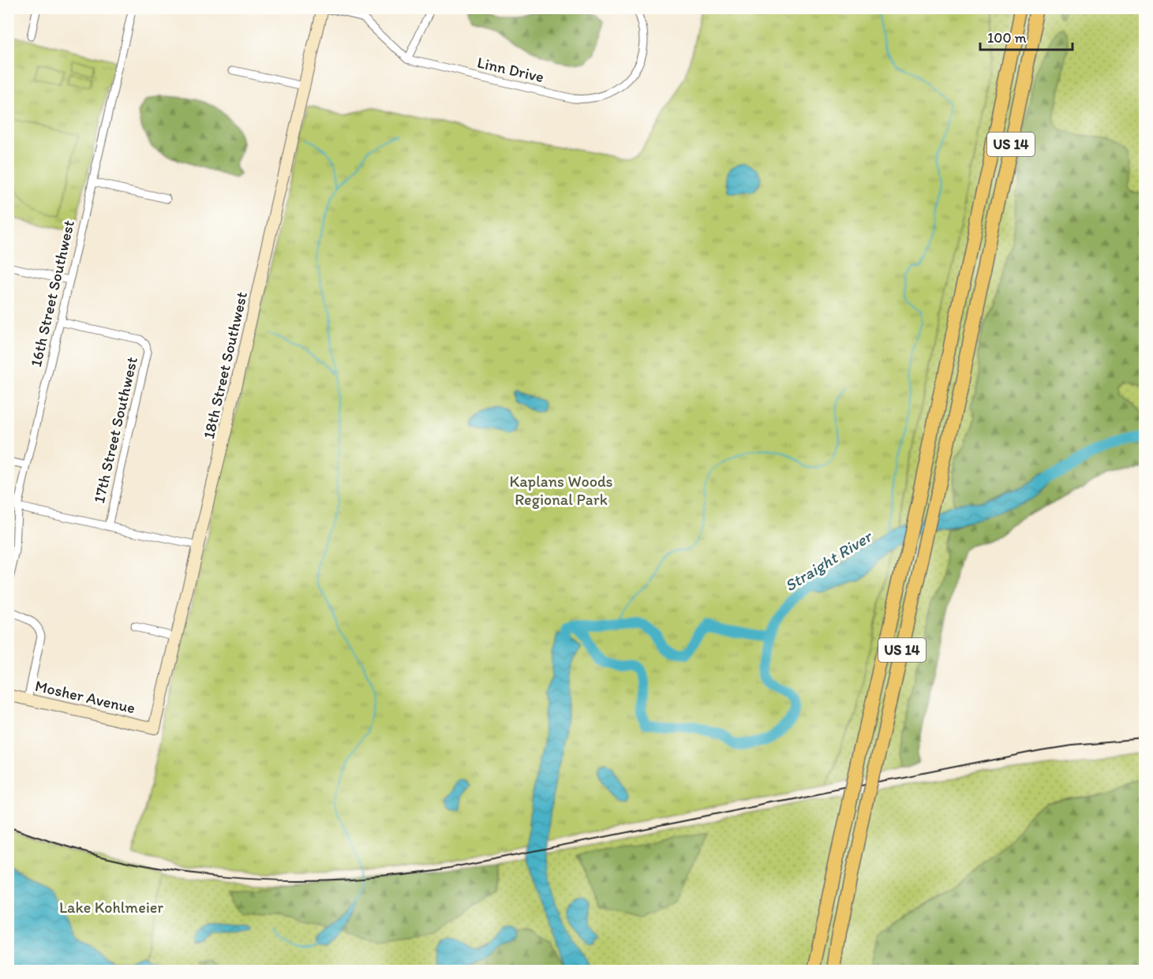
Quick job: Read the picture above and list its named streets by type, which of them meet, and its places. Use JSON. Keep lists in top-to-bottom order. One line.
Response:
{"streets":{"highway":["US 14"],"street":["Linn Drive","16th Street Southwest","18th Street Southwest","17th Street Southwest","Mosher Avenue"]},"crossings":[["Linn Drive","18th Street Southwest"],["16th Street Southwest","17th Street Southwest"],["18th Street Southwest","Mosher Avenue"]],"water":["Straight River"],"parks":["Kaplans Woods Regional Park","Lake Kohlmeier"],"scale_bar":"100 m"}
